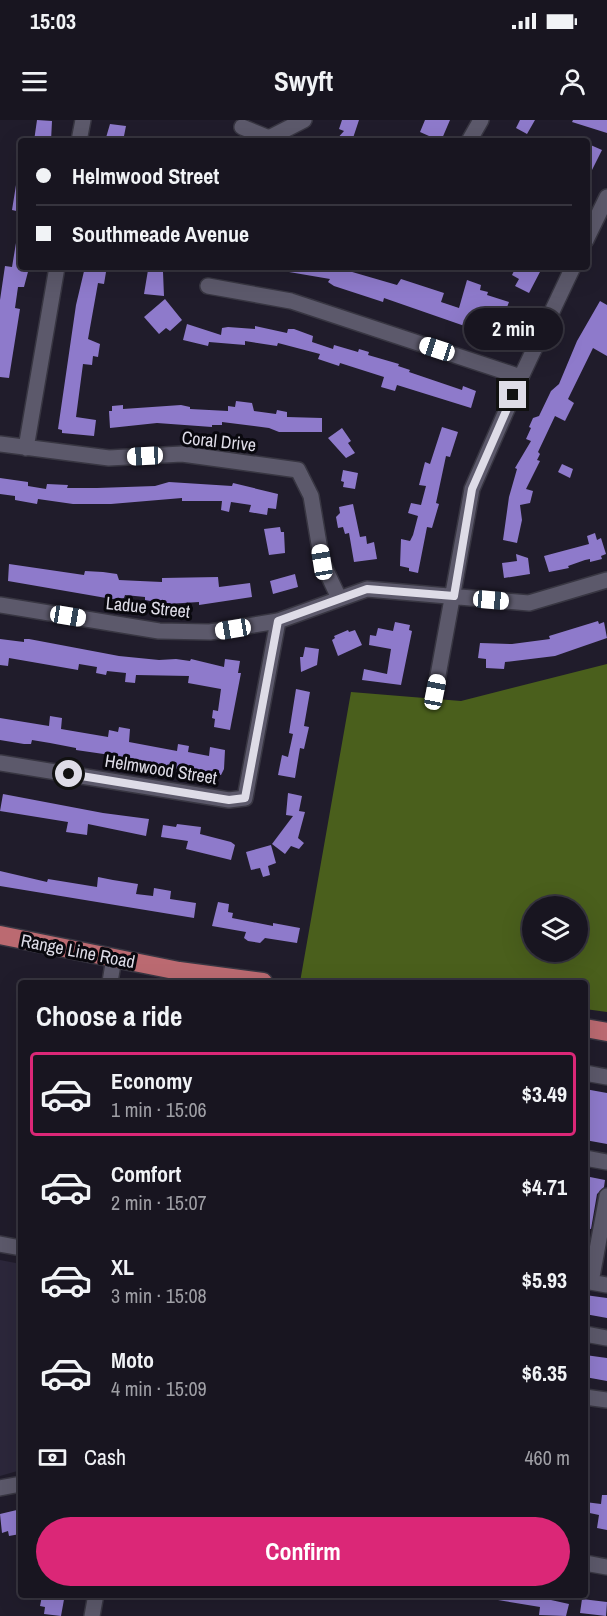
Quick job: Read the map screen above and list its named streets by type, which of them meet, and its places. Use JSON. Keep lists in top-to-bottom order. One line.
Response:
{"streets":{"main road":["Range Line Road"],"street":["Coral Drive","Ladue Street","Helmwood Street"]},"crossings":[["Coral Drive","Ladue Street"],["Ladue Street","Helmwood Street"]],"page":{"status":"15:03","header":"Swyft","banner":["Helmwood Street","Southmeade Avenue"],"bubble":"2 min","heading":"Choose a ride","list":[{"name":"Economy","note":"1 min · 15:06","value":"$3.49"},{"name":"Comfort","note":"2 min · 15:07","value":"$4.71"},{"name":"XL","note":"3 min · 15:08","value":"$5.93"},{"name":"Moto","note":"4 min · 15:09","value":"$6.35"}],"pay":["Cash","460 m"],"buttons":"Confirm"}}
